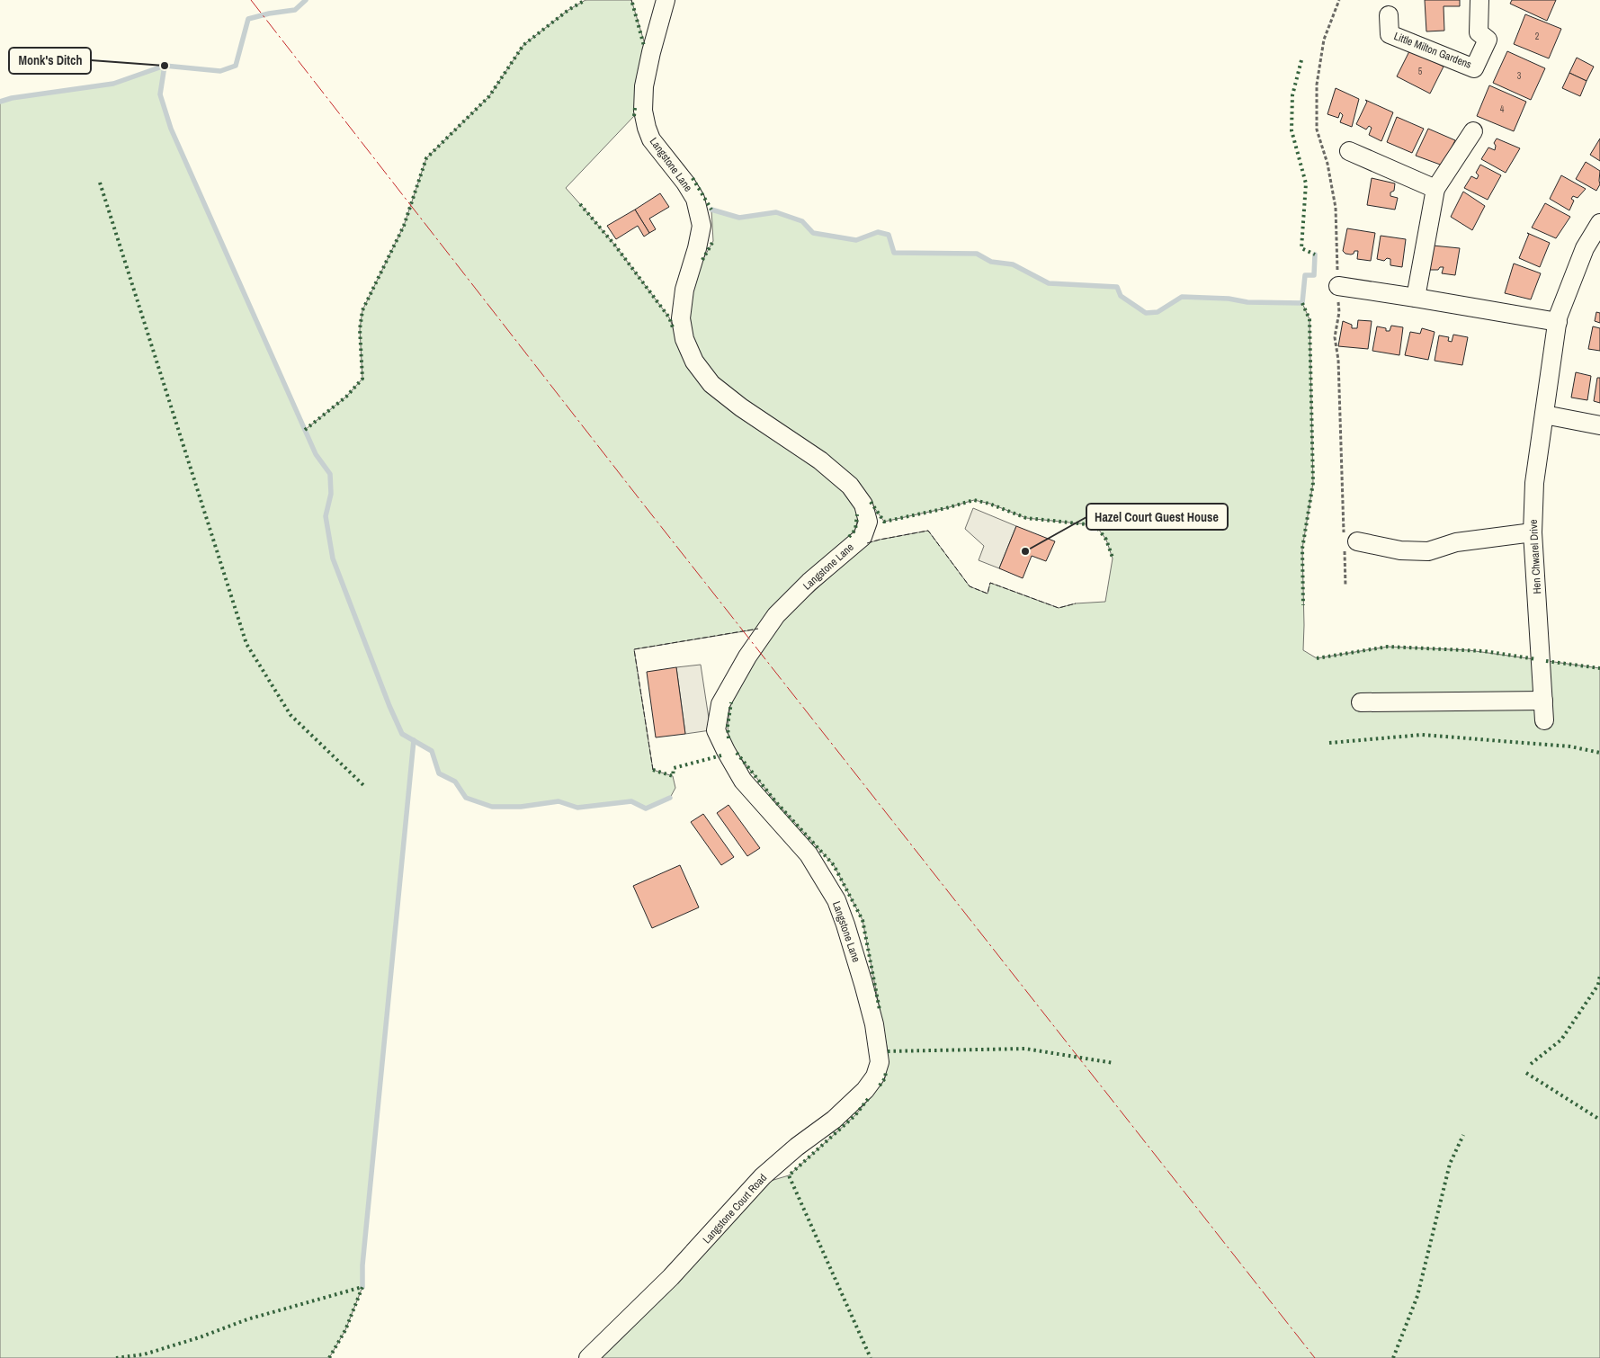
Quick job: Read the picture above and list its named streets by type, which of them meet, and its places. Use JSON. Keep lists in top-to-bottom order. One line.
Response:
{"streets":{"street":["Little Milton Gardens","Langstone Lane","Hen Chwarel Drive","Langstone Court Road"]},"crossings":[["Langstone Lane","Langstone Court Road"]],"places":["Monk's Ditch","Hazel Court Guest House"],"house_numbers":["2","5","3","4"]}
